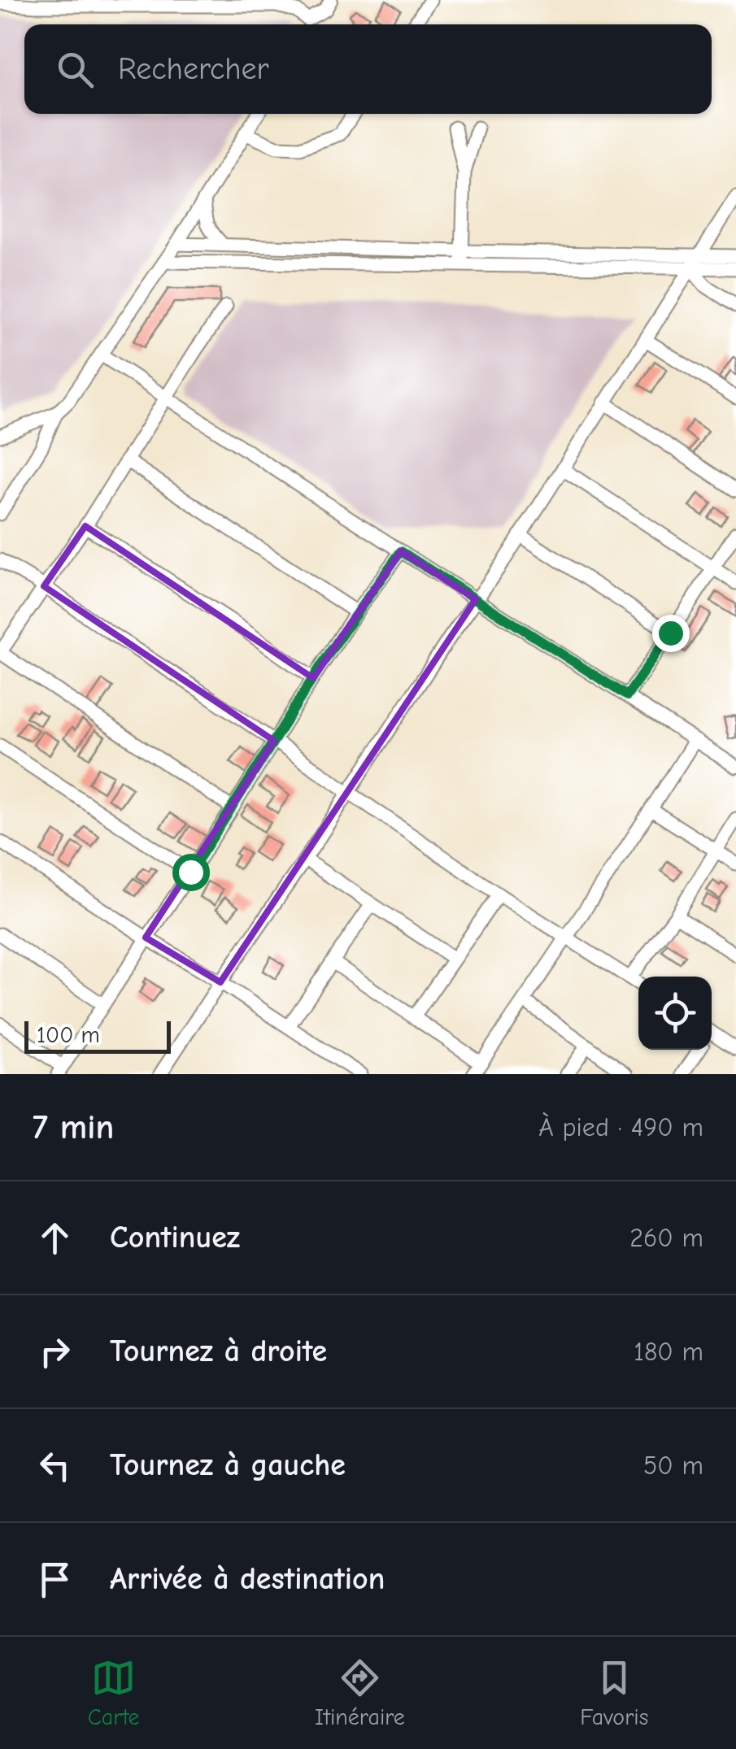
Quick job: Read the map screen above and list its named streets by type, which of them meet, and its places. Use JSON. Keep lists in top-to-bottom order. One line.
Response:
{"scale_bar":"100 m","page":{"search":"Rechercher","scale":"100 m","heading":["7 min","À pied · 490 m"],"list":[["Continuez","260 m"],["Tournez à droite","180 m"],["Tournez à gauche","50 m"],"Arrivée à destination"],"nav":["Carte","Itinéraire","Favoris"]}}
